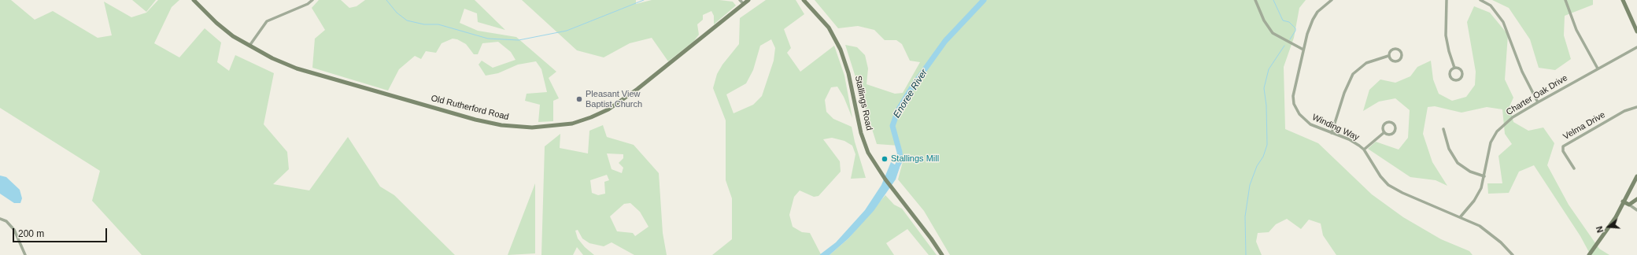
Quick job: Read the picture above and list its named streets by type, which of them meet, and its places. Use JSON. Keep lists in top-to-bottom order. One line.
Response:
{"streets":{"street":["Charter Oak Drive","Stallings Road","Old Rutherford Road","Velma Drive","Winding Way"]},"crossings":[["Charter Oak Drive","Winding Way"]],"water":["Enoree River"],"places":["Pleasant View Baptist Church","Stallings Mill"],"scale_bar":"200 m","north":"left"}
